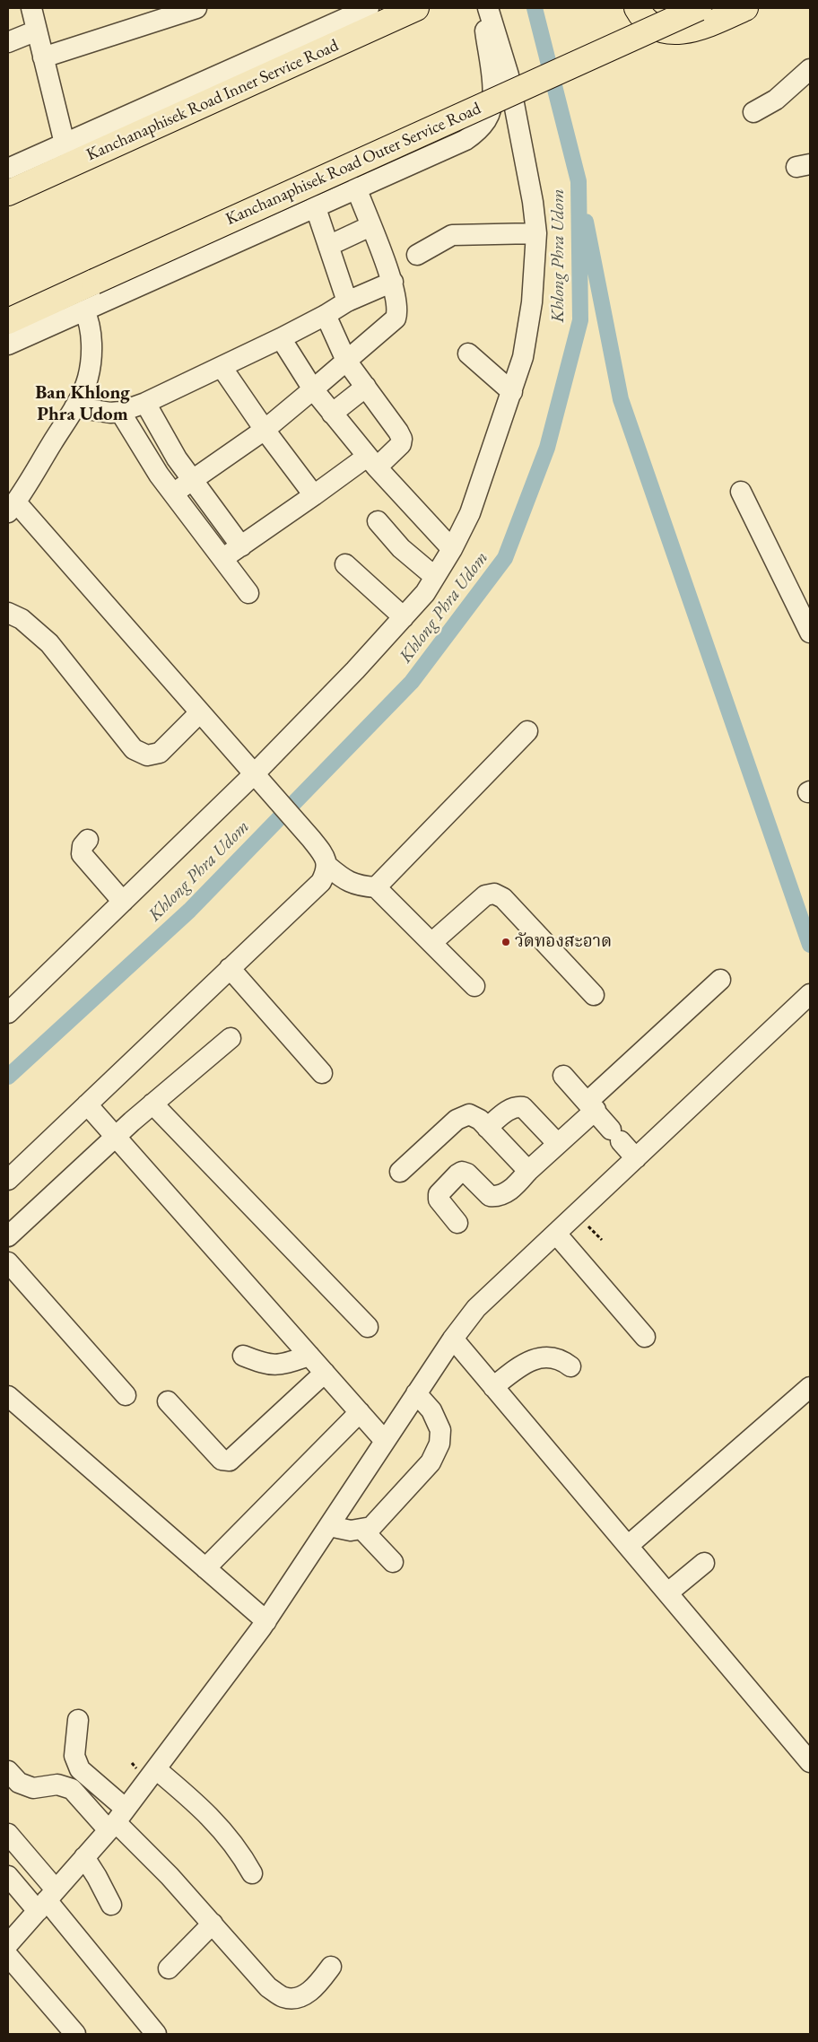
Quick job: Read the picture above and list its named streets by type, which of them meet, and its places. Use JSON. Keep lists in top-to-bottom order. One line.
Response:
{"streets":{"main road":["Kanchanaphisek Road Inner Service Road","Kanchanaphisek Road Outer Service Road"]},"districts":["Ban Khlong Phra Udom"],"water":["Khlong Phra Udom"],"places":["วัดทองสะอาด"]}
